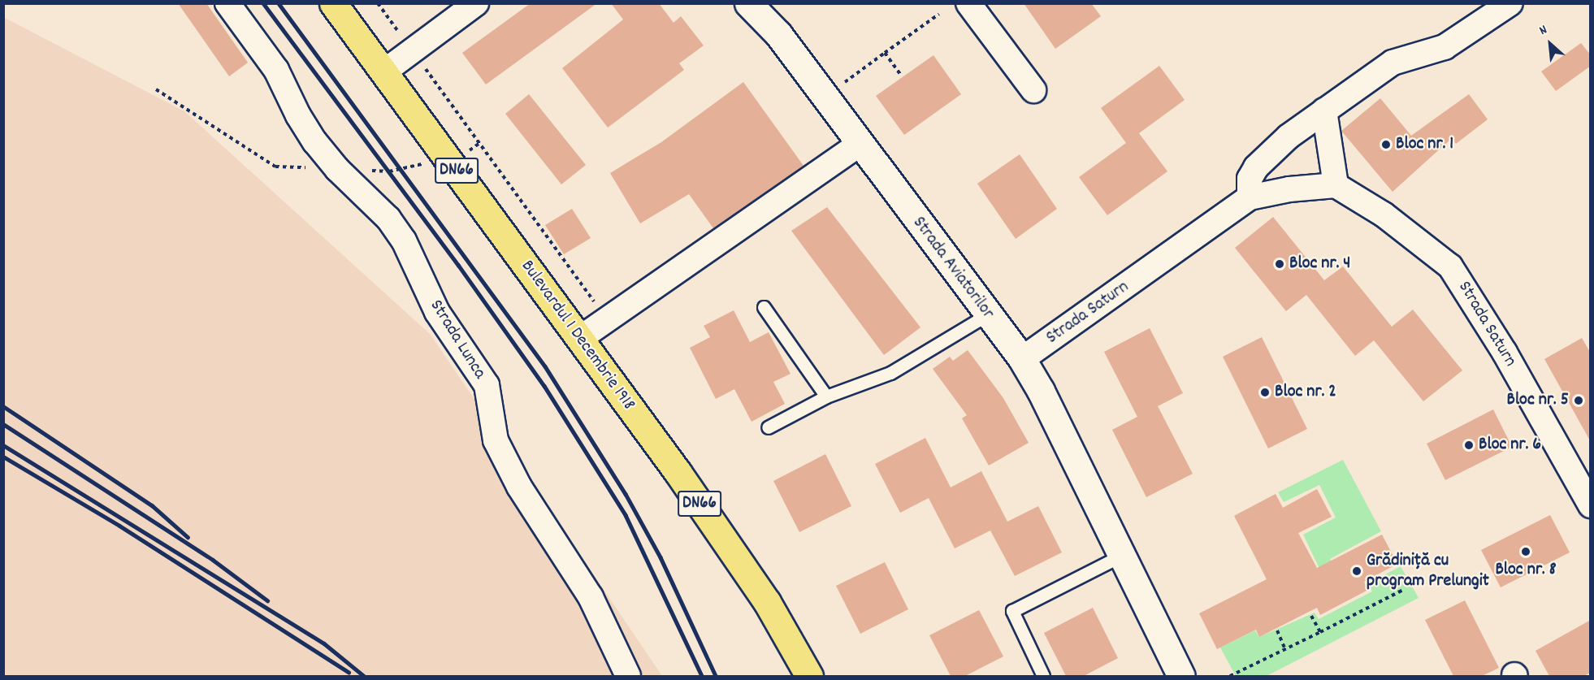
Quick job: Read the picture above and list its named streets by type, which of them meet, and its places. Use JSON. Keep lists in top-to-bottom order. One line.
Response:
{"streets":{"main road":["DN66","Bulevardul 1 Decembrie 1918"],"street":["Strada Aviatorilor","Strada Saturn","Strada Lunca"]},"crossings":[["Strada Aviatorilor","Strada Saturn"]],"places":["Bloc nr. 1","Bloc nr. 4","Bloc nr. 2","Bloc nr. 5","Bloc nr. 6","Bloc nr. 8","Grădiniță cu program Prelungit"],"north":"top left"}
